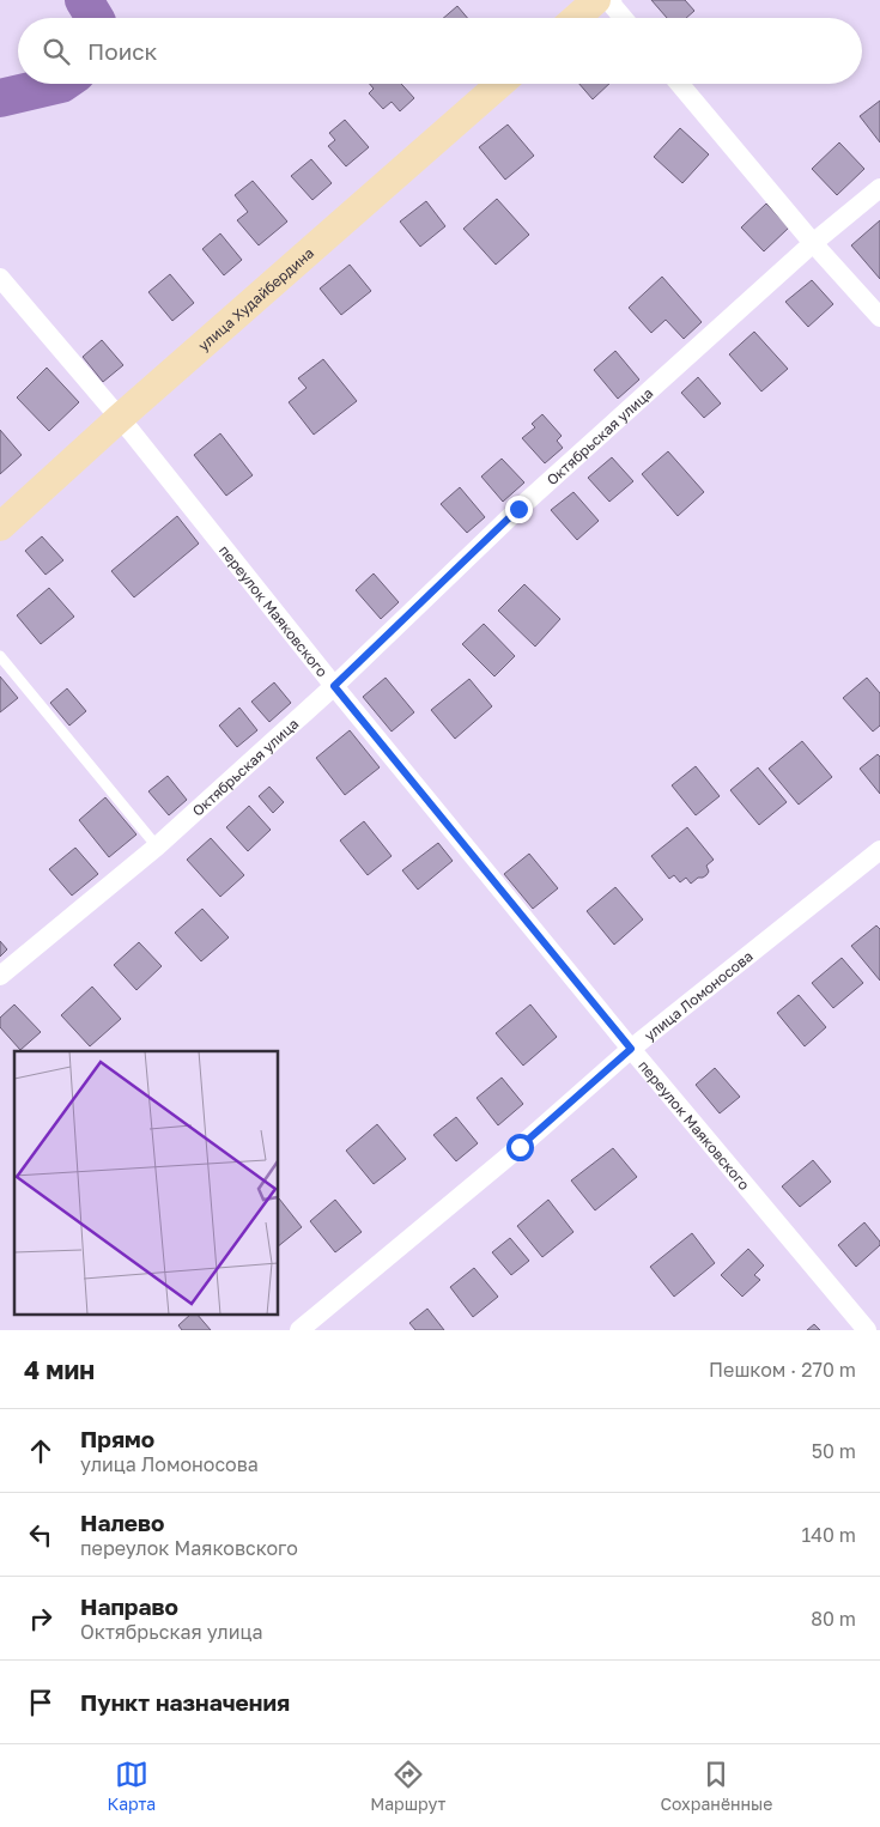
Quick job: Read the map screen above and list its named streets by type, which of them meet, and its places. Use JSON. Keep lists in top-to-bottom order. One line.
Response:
{"streets":{"street":["улица Худайбердина","Октябрьская улица","переулок Маяковского","улица Ломоносова"]},"crossings":[["улица Худайбердина","переулок Маяковского"],["Октябрьская улица","переулок Маяковского"],["переулок Маяковского","улица Ломоносова"]],"page":{"search":"Поиск","heading":["4 мин","Пешком · 270 m"],"list":[["Прямо","улица Ломоносова","50 m"],["Налево","переулок Маяковского","140 m"],["Направо","Октябрьская улица","80 m"],"Пункт назначения"],"nav":["Карта","Маршрут","Сохранённые"]}}
